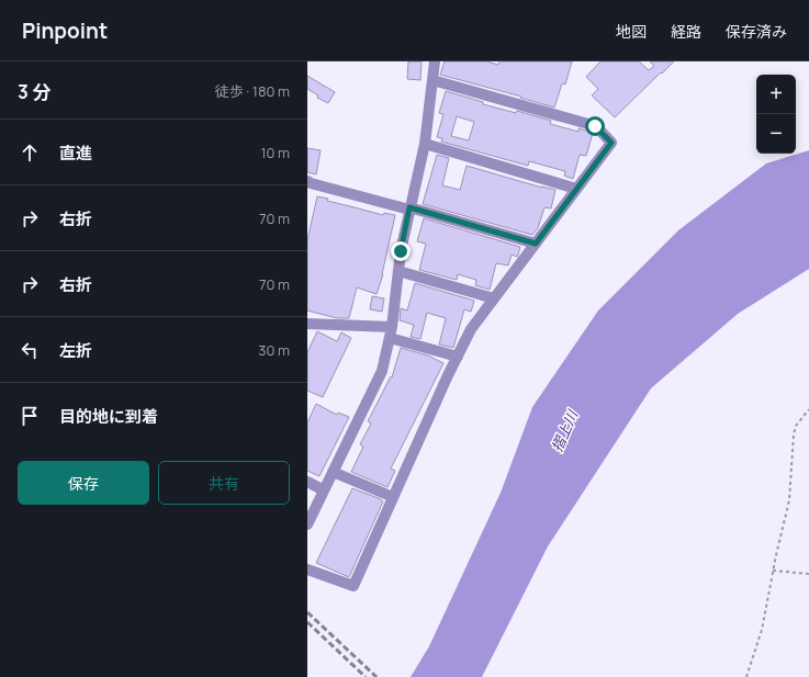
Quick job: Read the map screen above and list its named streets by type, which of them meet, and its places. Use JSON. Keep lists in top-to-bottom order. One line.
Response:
{"water":["摺上川"],"page":{"header":"Pinpoint","nav":["地図","経路","保存済み"],"heading":["3 分","徒歩 · 180 m"],"map_buttons":["+","−"],"list":[["直進","10 m"],["右折","70 m"],["右折","70 m"],["左折","30 m"],"目的地に到着"],"buttons":["保存","共有"]}}
